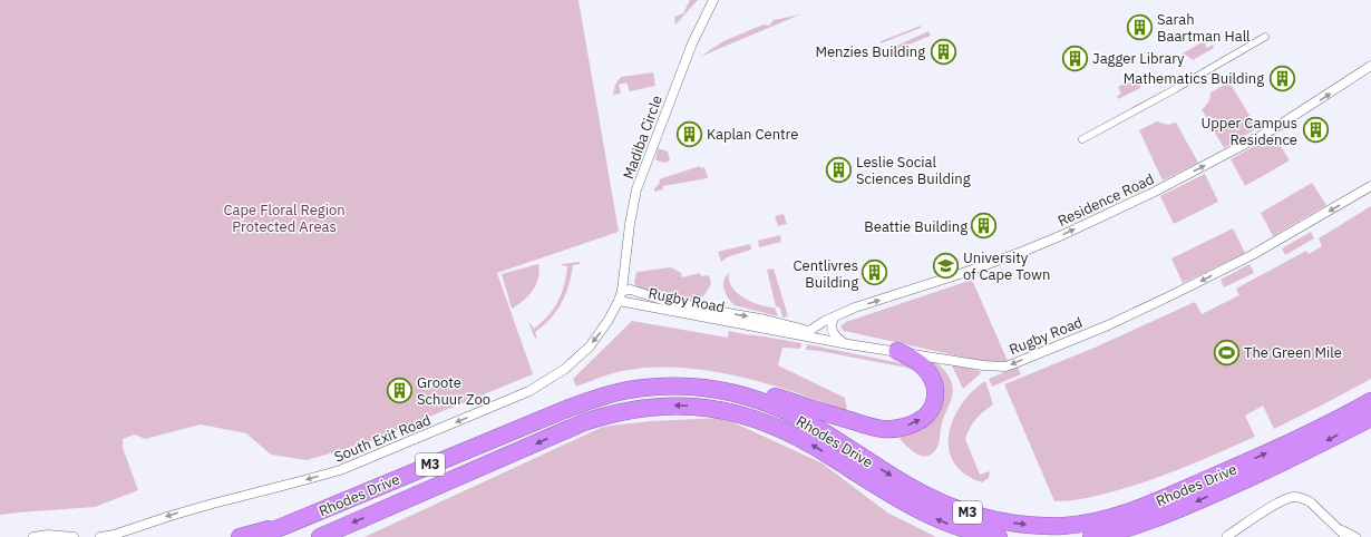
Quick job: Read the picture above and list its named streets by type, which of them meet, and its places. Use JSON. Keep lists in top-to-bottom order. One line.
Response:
{"streets":{"highway":["Rhodes Drive","M3"],"street":["Madiba Circle","Residence Road","Rugby Road","South Exit Road"]},"crossings":[["Madiba Circle","Rugby Road"],["Madiba Circle","South Exit Road"],["Residence Road","Rugby Road"],["Rugby Road","South Exit Road"],["Rhodes Drive","M3"]],"one_way":["Residence Road","South Exit Road"],"parks":["Cape Floral Region Protected Areas"],"places":{"building":["Sarah Baartman Hall","Menzies Building","Jagger Library","Mathematics Building","Upper Campus Residence","Kaplan Centre","Leslie Social Sciences Building","Beattie Building","Centlivres Building","Groote Schuur Zoo"],"school or university":["University of Cape Town"],"sports":["The Green Mile"]}}
